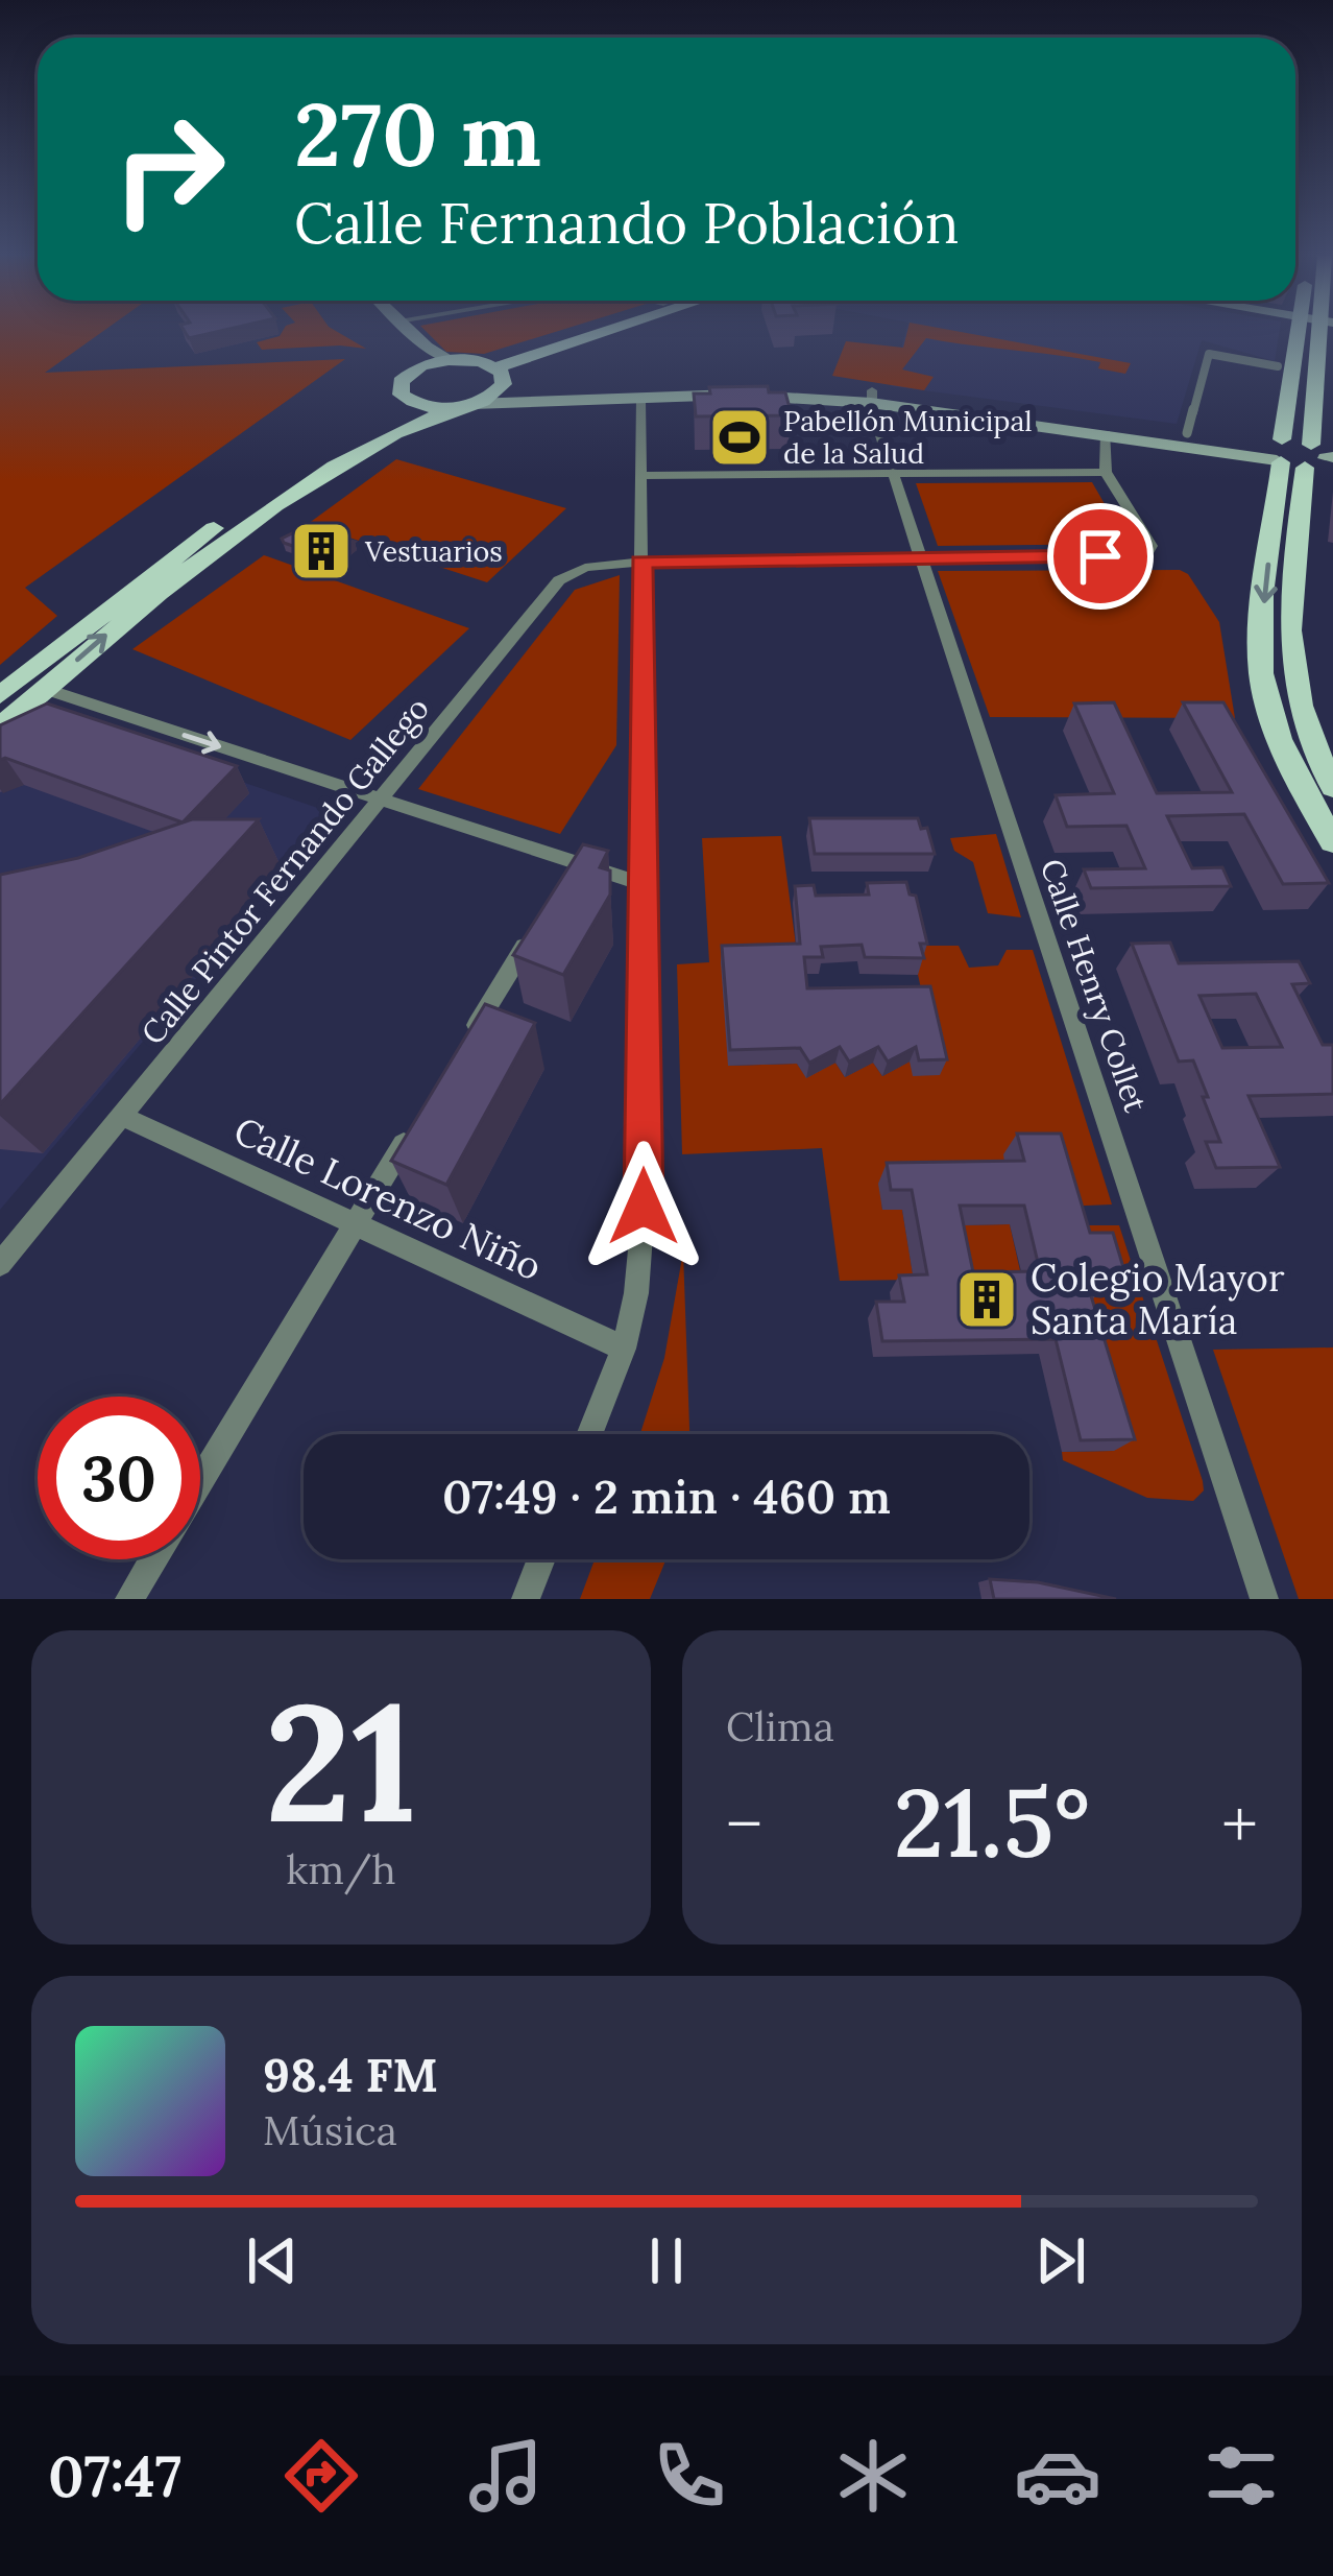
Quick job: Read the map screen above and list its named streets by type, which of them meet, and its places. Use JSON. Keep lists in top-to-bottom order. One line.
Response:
{"streets":{"street":["Calle Pintor Fernando Gallego","Calle Henry Collet","Calle Lorenzo Niño"]},"crossings":[["Calle Pintor Fernando Gallego","Calle Henry Collet"],["Calle Pintor Fernando Gallego","Calle Lorenzo Niño"]],"places":{"sports":["Pabellón Municipal de la Salud"],"building":["Vestuarios","Colegio Mayor Santa María"]},"page":{"turn":["270 m","Calle Fernando Población"],"limit":"30","trip":"07:49 · 2 min · 460 m","tile":[["21","km/h"],"Clima"],"heat":["−","21.5°","+"],"song":["98.4 FM","Música"],"tabs":"07:47"}}
